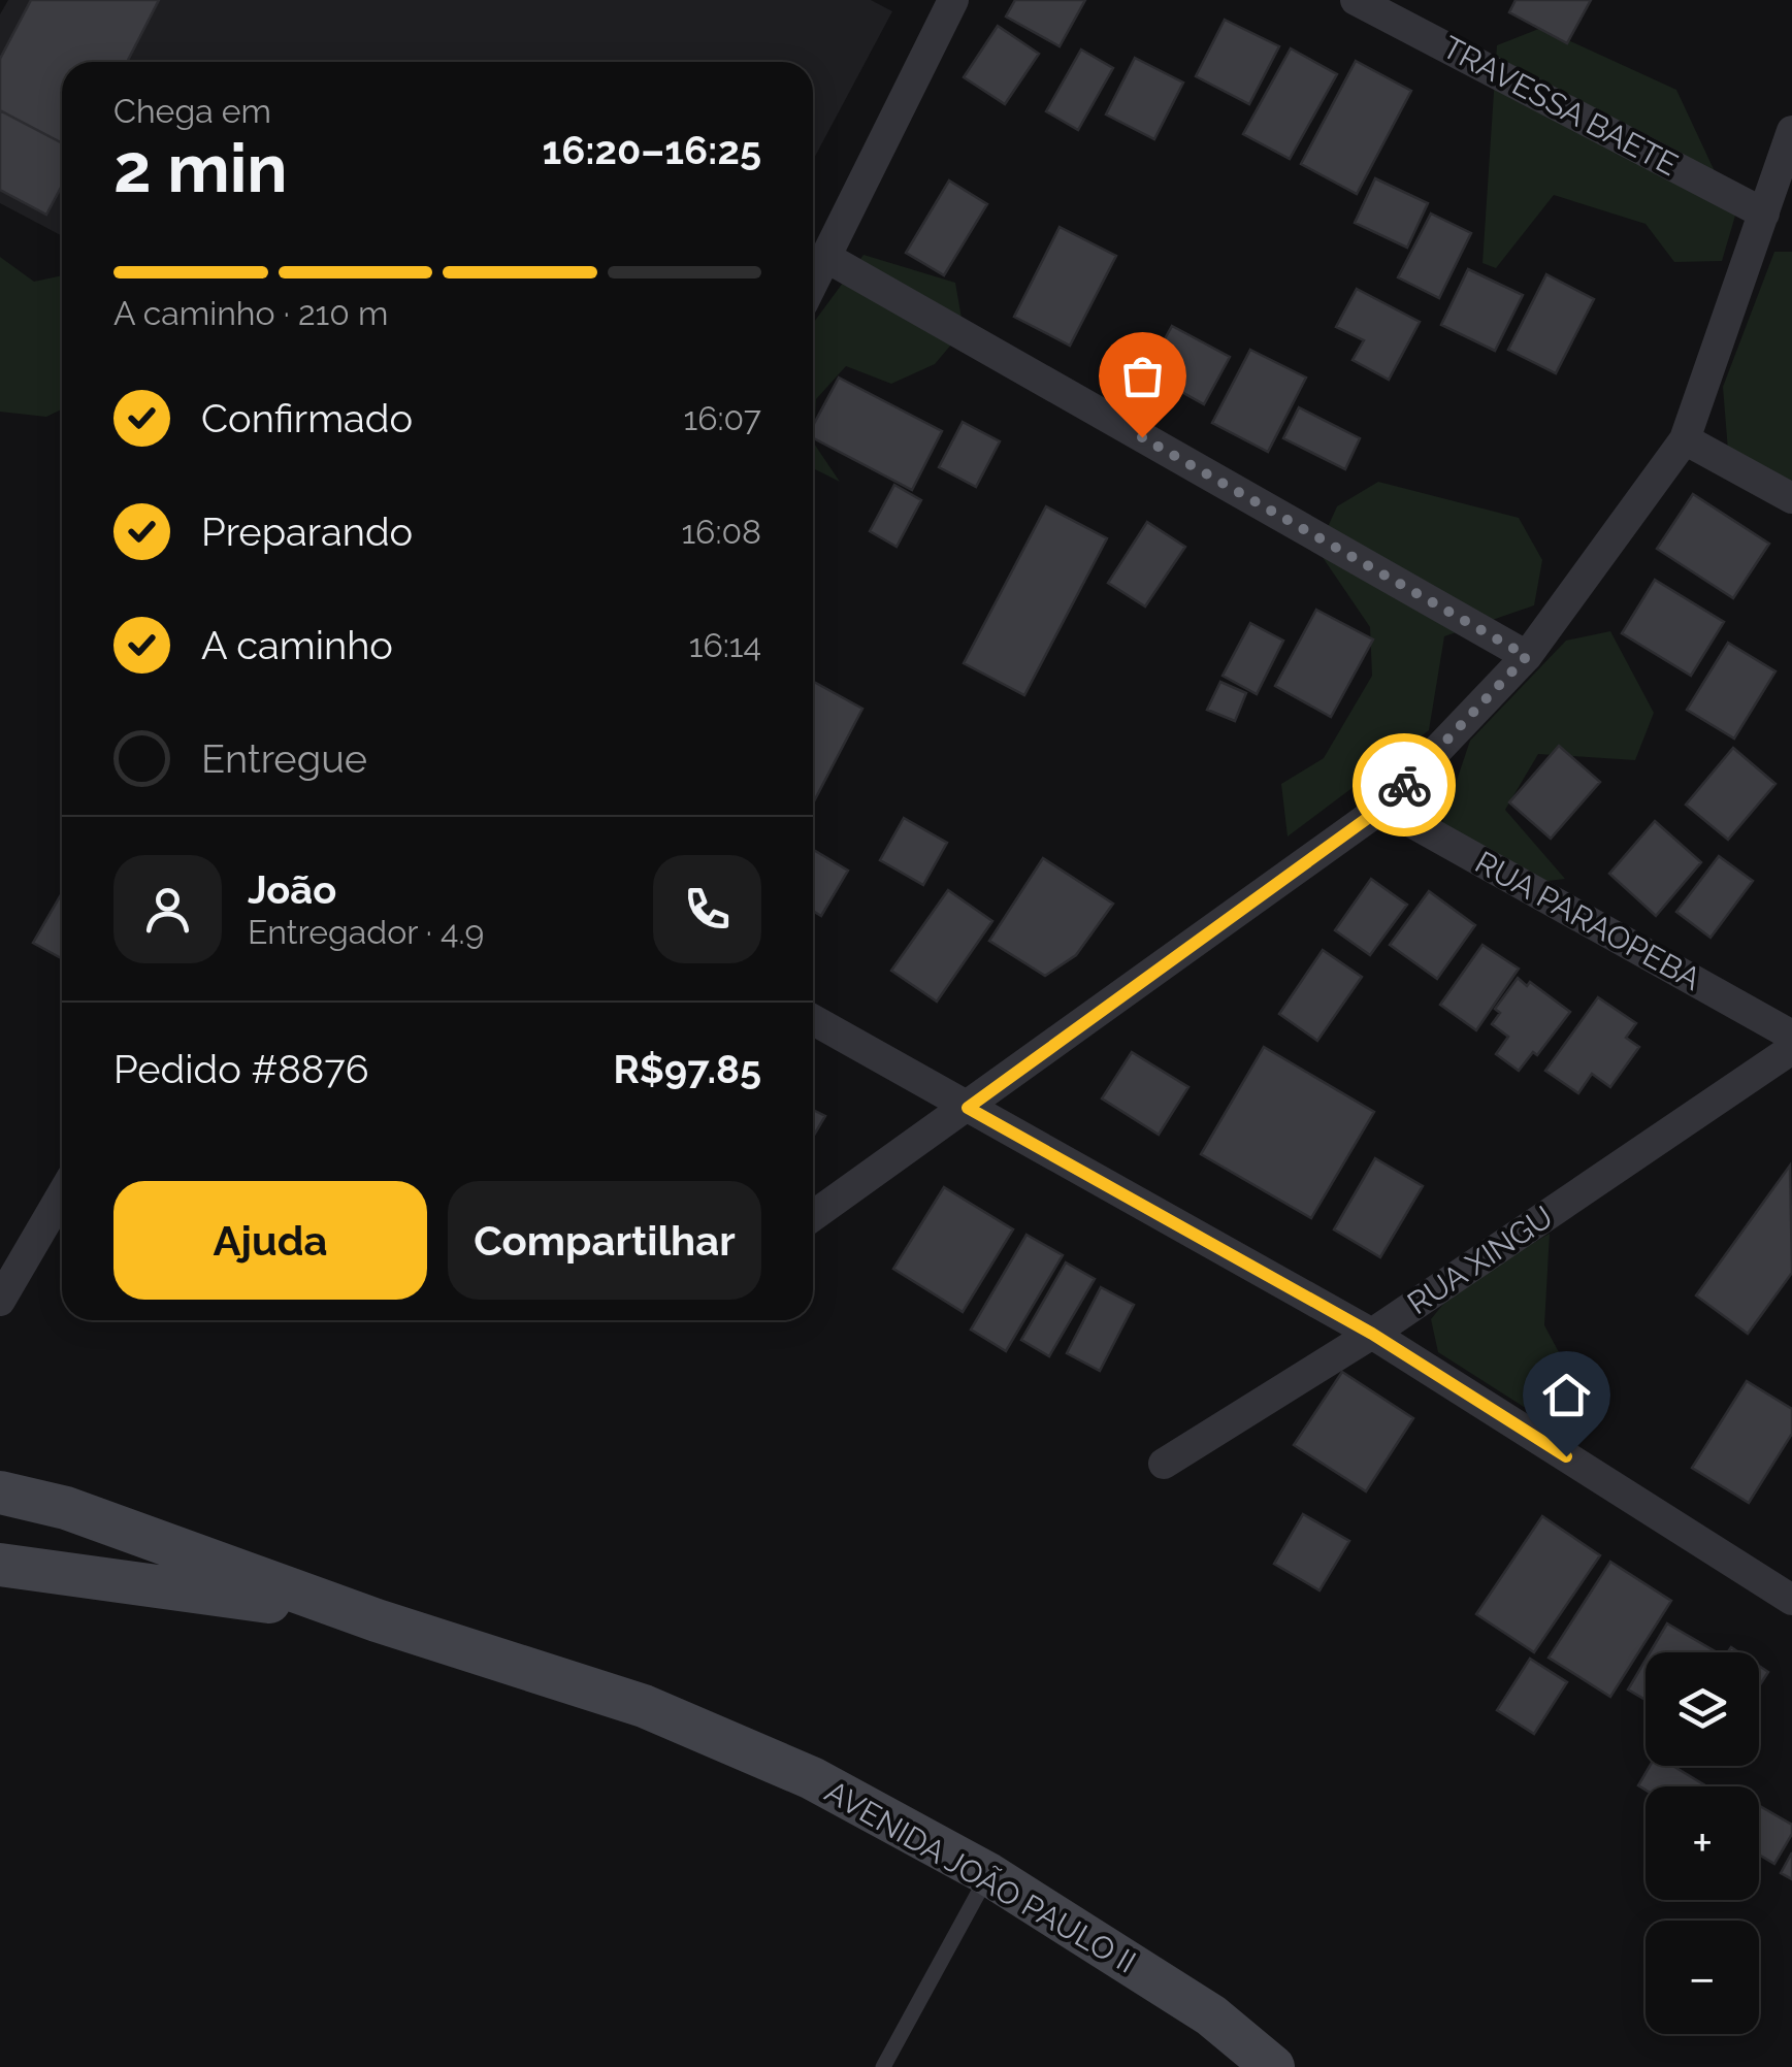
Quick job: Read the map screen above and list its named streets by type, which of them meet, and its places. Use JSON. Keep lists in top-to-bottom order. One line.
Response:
{"streets":{"main road":["AVENIDA JOÃO PAULO II"],"street":["TRAVESSA BAETE","RUA PARAOPEBA","RUA XINGU"]},"page":{"heading":["2 min","Chega em","16:20–16:25"],"panel":["João","Entregador · 4.9","Pedido #8876","R$97.85"],"bar":"A caminho · 210 m","list":[["Confirmado","16:07"],["Preparando","16:08"],["A caminho","16:14"],"Entregue"],"buttons":["Ajuda","Compartilhar"],"map_buttons":["+","−"]}}
